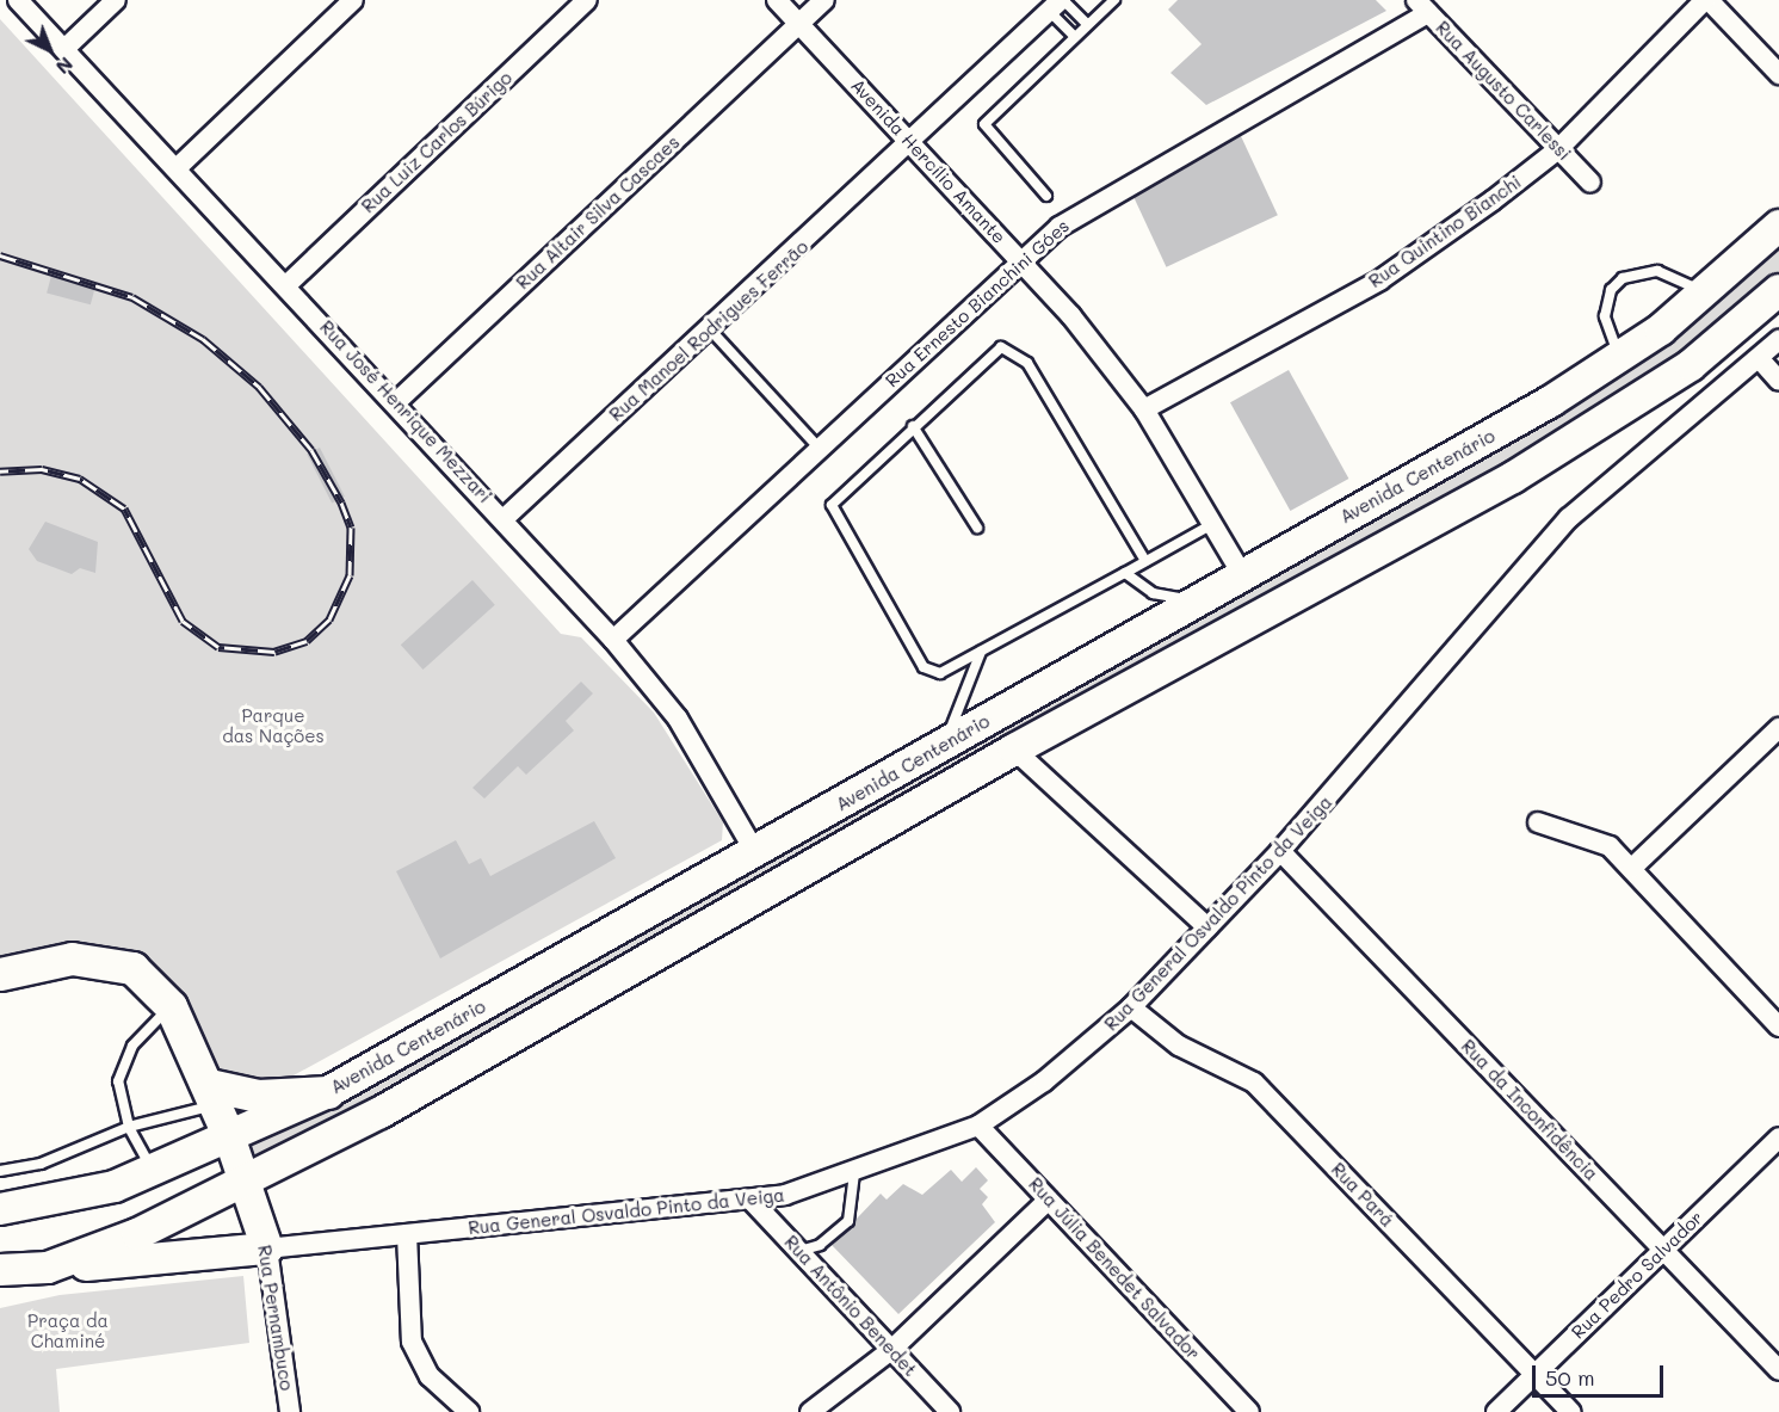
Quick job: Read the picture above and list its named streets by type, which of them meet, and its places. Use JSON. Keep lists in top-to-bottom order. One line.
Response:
{"streets":{"main road":["Avenida Centenário","Rua General Osvaldo Pinto da Veiga","Rua Pernambuco"],"street":["Rua Augusto Carlessi","Rua Luiz Carlos Búrigo","Avenida Hercílio Amante","Rua Altair Silva Cascaes","Rua Quintino Bianchi","Rua Ernesto Bianchini Góes","Rua Manoel Rodrigues Ferrão","Rua José Henrique Mezzari","Rua da Inconfidência","Rua Pará","Rua Júlia Benedet Salvador","Rua Pedro Salvador","Rua Antônio Benedet"]},"crossings":[["Rua Augusto Carlessi","Rua Quintino Bianchi"],["Rua Augusto Carlessi","Rua Ernesto Bianchini Góes"],["Rua Luiz Carlos Búrigo","Rua José Henrique Mezzari"],["Avenida Hercílio Amante","Rua Altair Silva Cascaes"],["Avenida Hercílio Amante","Rua Quintino Bianchi"],["Avenida Hercílio Amante","Rua Ernesto Bianchini Góes"],["Avenida Hercílio Amante","Rua Manoel Rodrigues Ferrão"],["Avenida Hercílio Amante","Avenida Centenário"],["Rua Altair Silva Cascaes","Rua José Henrique Mezzari"],["Rua Ernesto Bianchini Góes","Rua José Henrique Mezzari"],["Rua Manoel Rodrigues Ferrão","Rua José Henrique Mezzari"],["Rua José Henrique Mezzari","Avenida Centenário"],["Avenida Centenário","Rua Pernambuco"],["Rua General Osvaldo Pinto da Veiga","Rua da Inconfidência"],["Rua General Osvaldo Pinto da Veiga","Rua Pará"],["Rua General Osvaldo Pinto da Veiga","Rua Júlia Benedet Salvador"],["Rua General Osvaldo Pinto da Veiga","Rua Antônio Benedet"],["Rua General Osvaldo Pinto da Veiga","Rua Pernambuco"],["Rua da Inconfidência","Rua Pedro Salvador"],["Rua Pará","Rua Pedro Salvador"]],"parks":["Parque das Nações","Praça da Chaminé"],"scale_bar":"50 m","north":"bottom right"}
